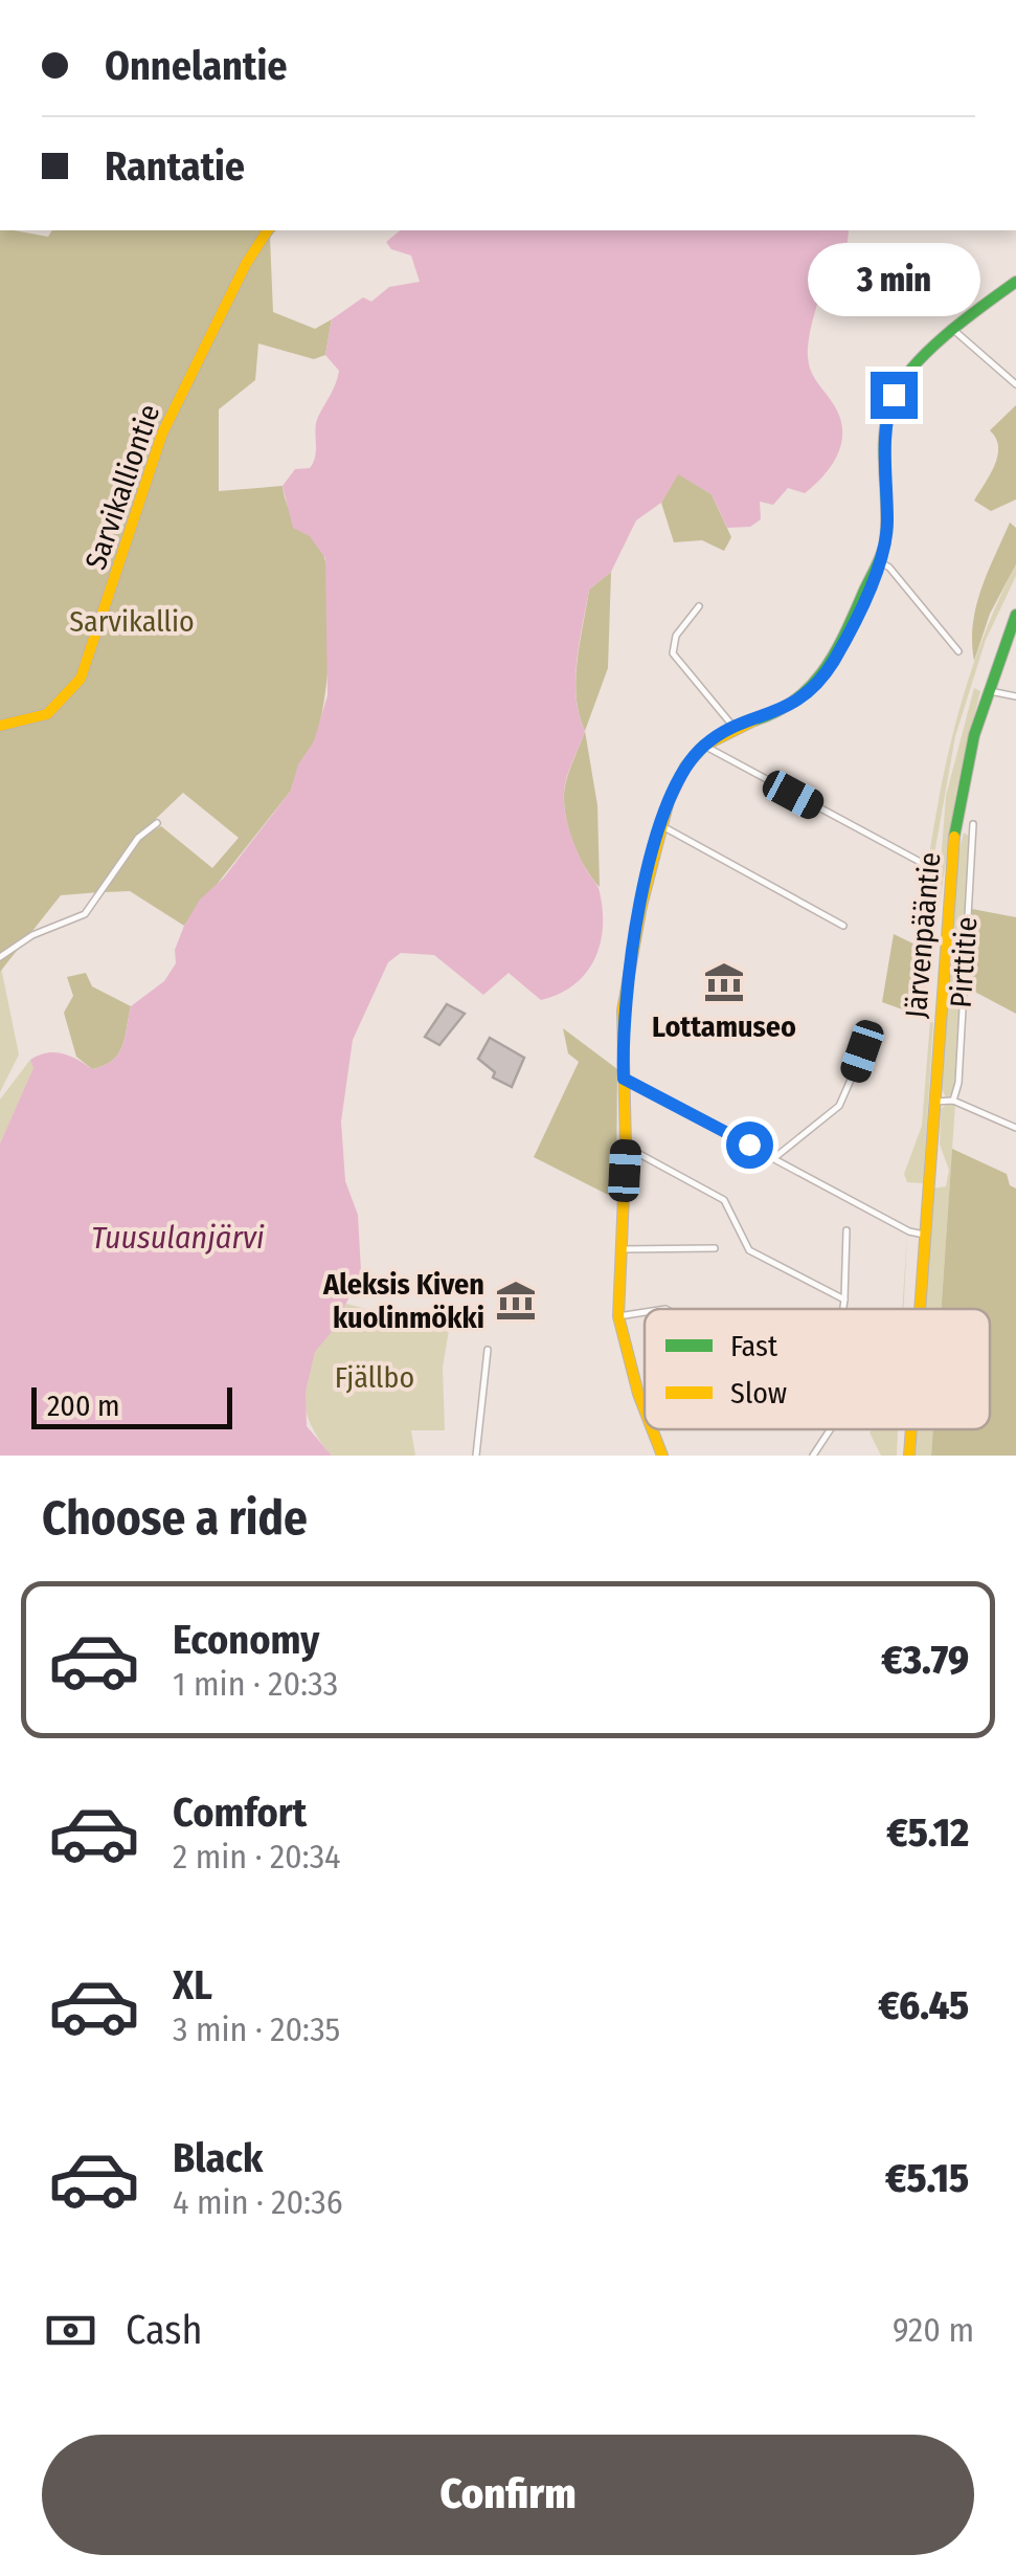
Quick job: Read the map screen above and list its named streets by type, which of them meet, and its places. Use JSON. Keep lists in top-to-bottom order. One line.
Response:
{"streets":{"street":["Sarvikalliontie","Järvenpääntie","Pirttitie"]},"water":["Tuusulanjärvi"],"parks":["Sarvikallio","Fjällbo"],"places":{"museum":["Lottamuseo","Aleksis Kiven kuolinmökki"]},"legend":["Fast","Slow"],"scale_bar":"200 m","page":{"banner":["Onnelantie","Rantatie"],"bubble":"3 min","scale":"200 m","heading":"Choose a ride","list":[{"name":"Economy","note":"1 min · 20:33","value":"€3.79"},{"name":"Comfort","note":"2 min · 20:34","value":"€5.12"},{"name":"XL","note":"3 min · 20:35","value":"€6.45"},{"name":"Black","note":"4 min · 20:36","value":"€5.15"}],"pay":["Cash","920 m"],"buttons":"Confirm"}}
